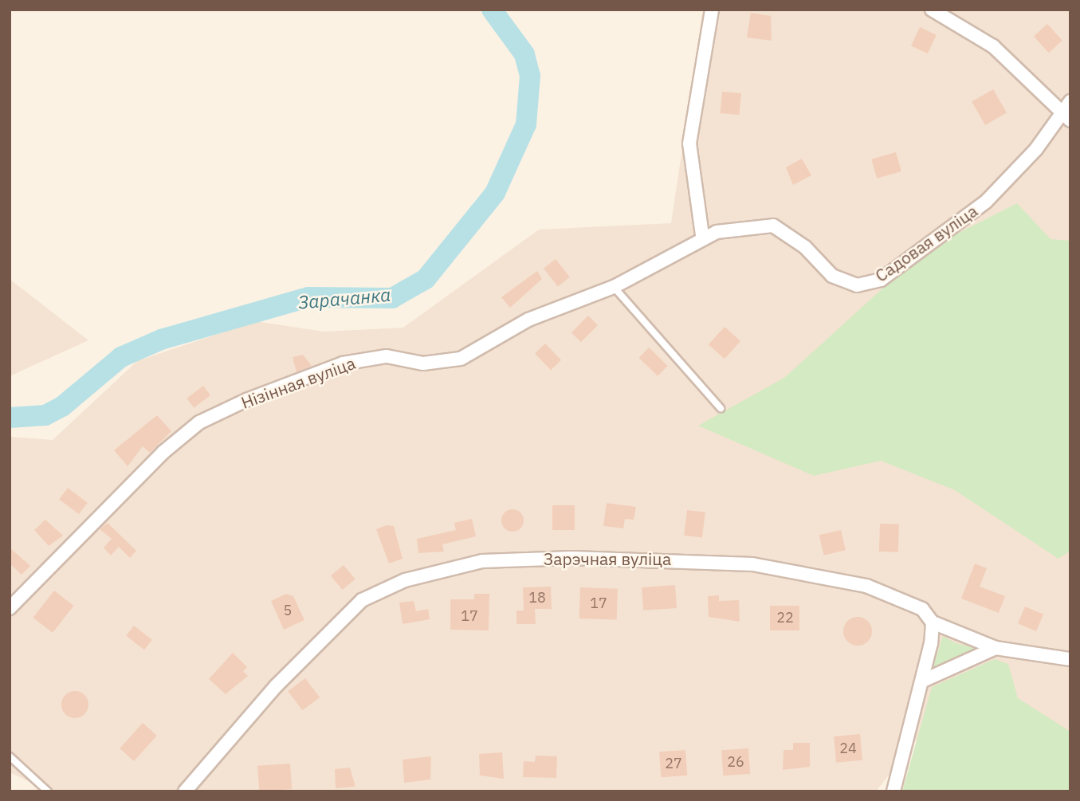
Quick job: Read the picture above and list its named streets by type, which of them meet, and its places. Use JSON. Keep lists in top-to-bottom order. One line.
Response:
{"streets":{"street":["Садовая вуліца","Нізінная вуліца","Зарэчная вуліца"]},"crossings":[["Садовая вуліца","Нізінная вуліца"]],"water":["Зарачанка"],"house_numbers":["18","17","5","17","22","24","26","27"]}
